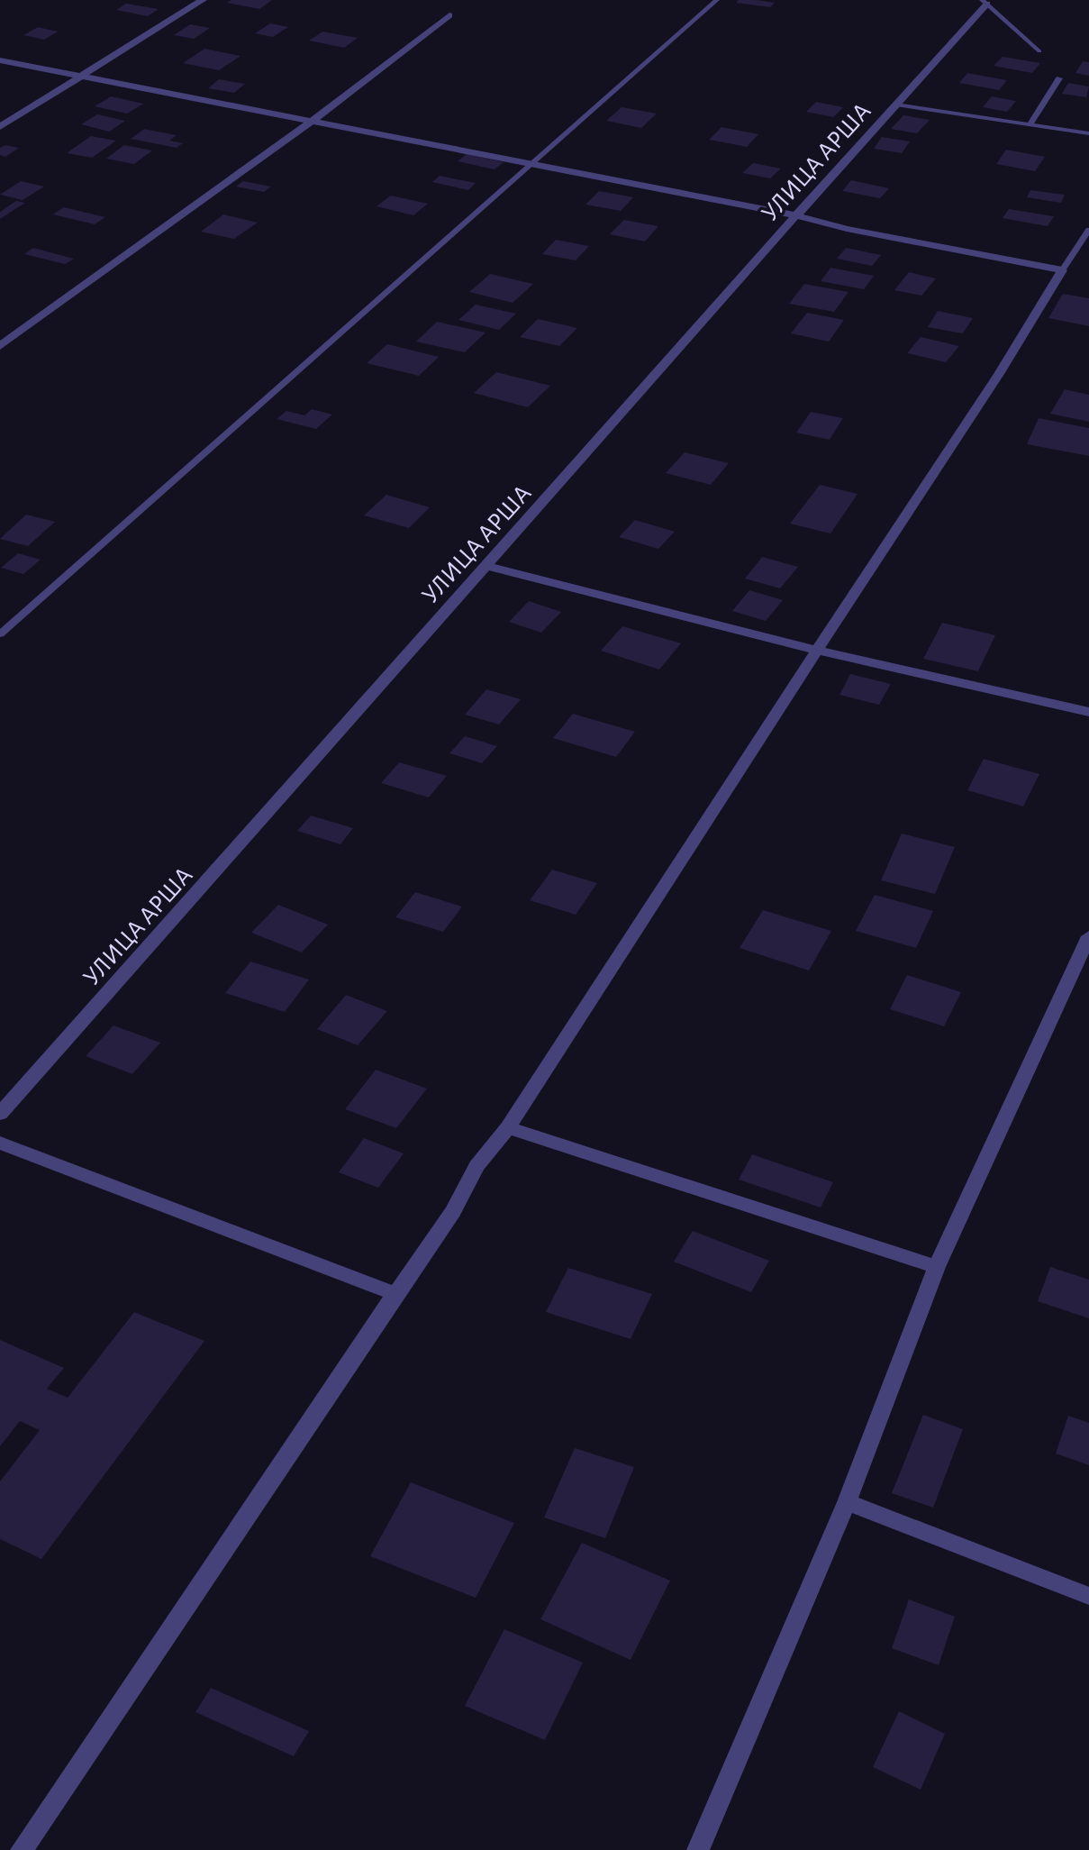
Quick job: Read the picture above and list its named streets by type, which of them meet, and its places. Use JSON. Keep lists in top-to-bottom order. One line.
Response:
{"streets":{"street":["УЛИЦА АРША"]}}
